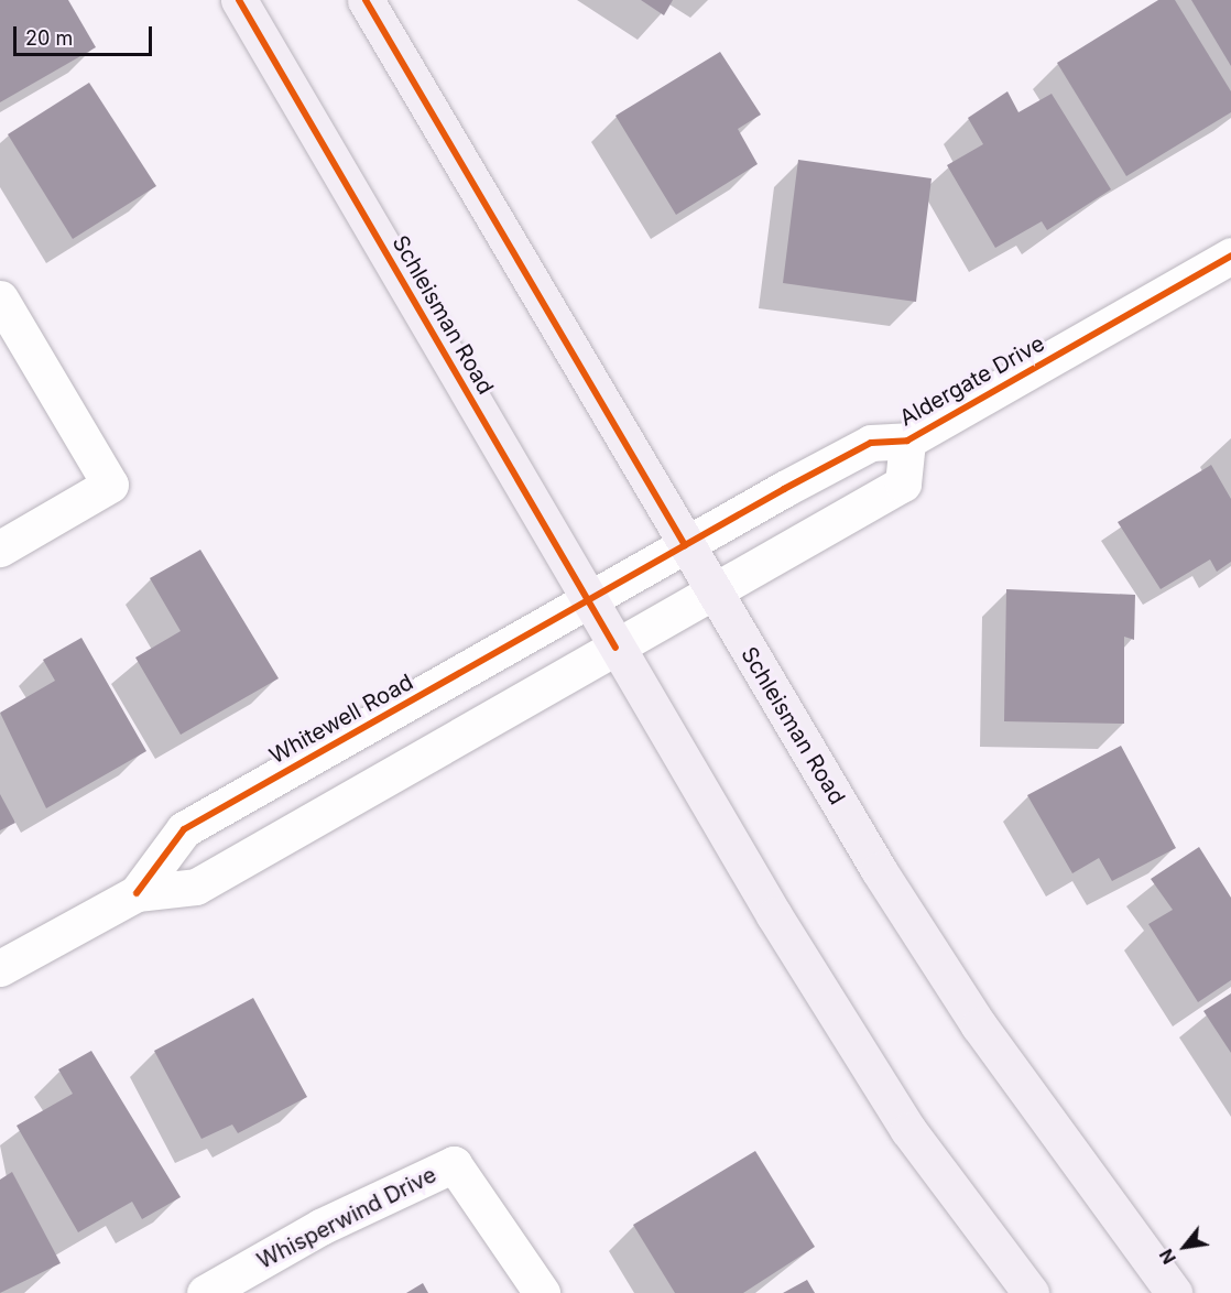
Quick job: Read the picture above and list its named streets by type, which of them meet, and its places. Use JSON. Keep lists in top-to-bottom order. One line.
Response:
{"streets":{"main road":["Schleisman Road"],"street":["Aldergate Drive","Whitewell Road","Whisperwind Drive"]},"crossings":[["Schleisman Road","Aldergate Drive"],["Schleisman Road","Whitewell Road"],["Aldergate Drive","Whitewell Road"]],"scale_bar":"20 m","north":"bottom left"}
